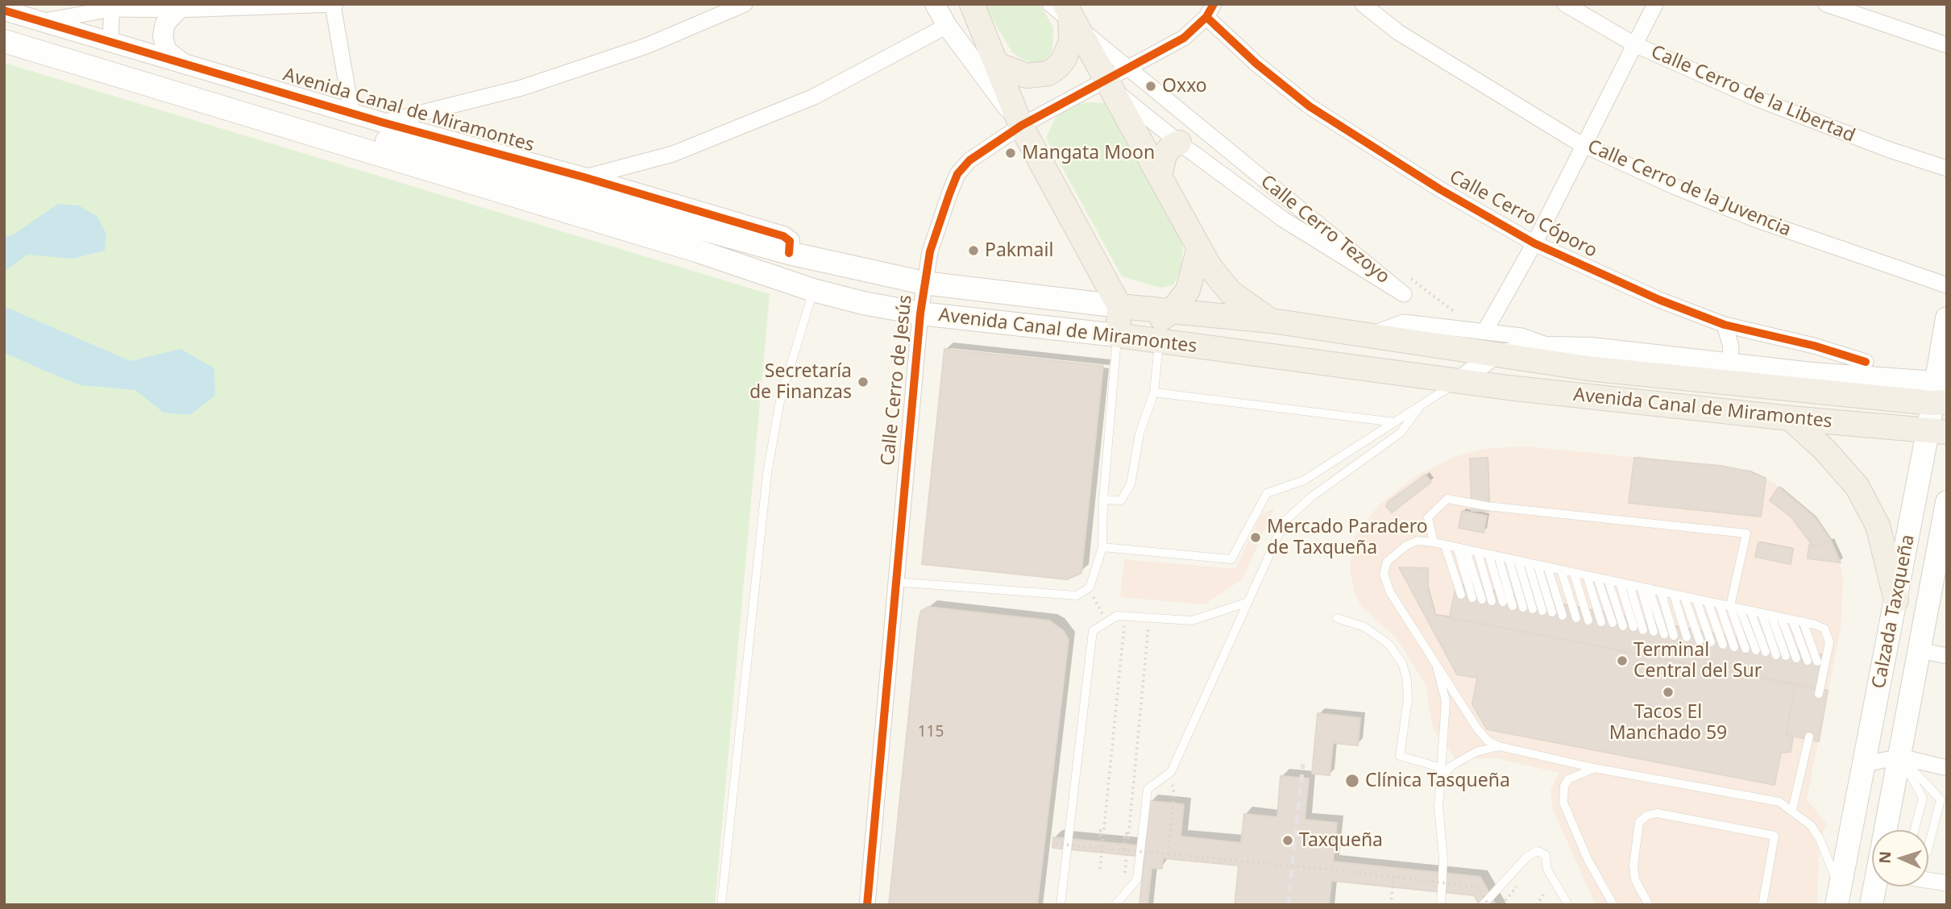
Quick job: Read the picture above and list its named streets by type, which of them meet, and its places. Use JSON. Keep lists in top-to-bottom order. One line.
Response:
{"streets":{"main road":["Avenida Canal de Miramontes","Calzada Taxqueña"],"street":["Calle Cerro de la Libertad","Calle Cerro de la Juvencia","Calle Cerro Cóporo","Calle Cerro Tezoyo","Calle Cerro de Jesús"]},"crossings":[["Avenida Canal de Miramontes","Calle Cerro de Jesús"],["Avenida Canal de Miramontes","Calzada Taxqueña"],["Calle Cerro Cóporo","Calle Cerro de Jesús"],["Calle Cerro Tezoyo","Calle Cerro de Jesús"]],"places":["Oxxo","Mangata Moon","Pakmail","Secretaría de Finanzas","Mercado Paradero de Taxqueña","Terminal Central del Sur","Tacos El Manchado 59","Clínica Tasqueña","Taxqueña"],"house_numbers":["115"],"north":"left"}
